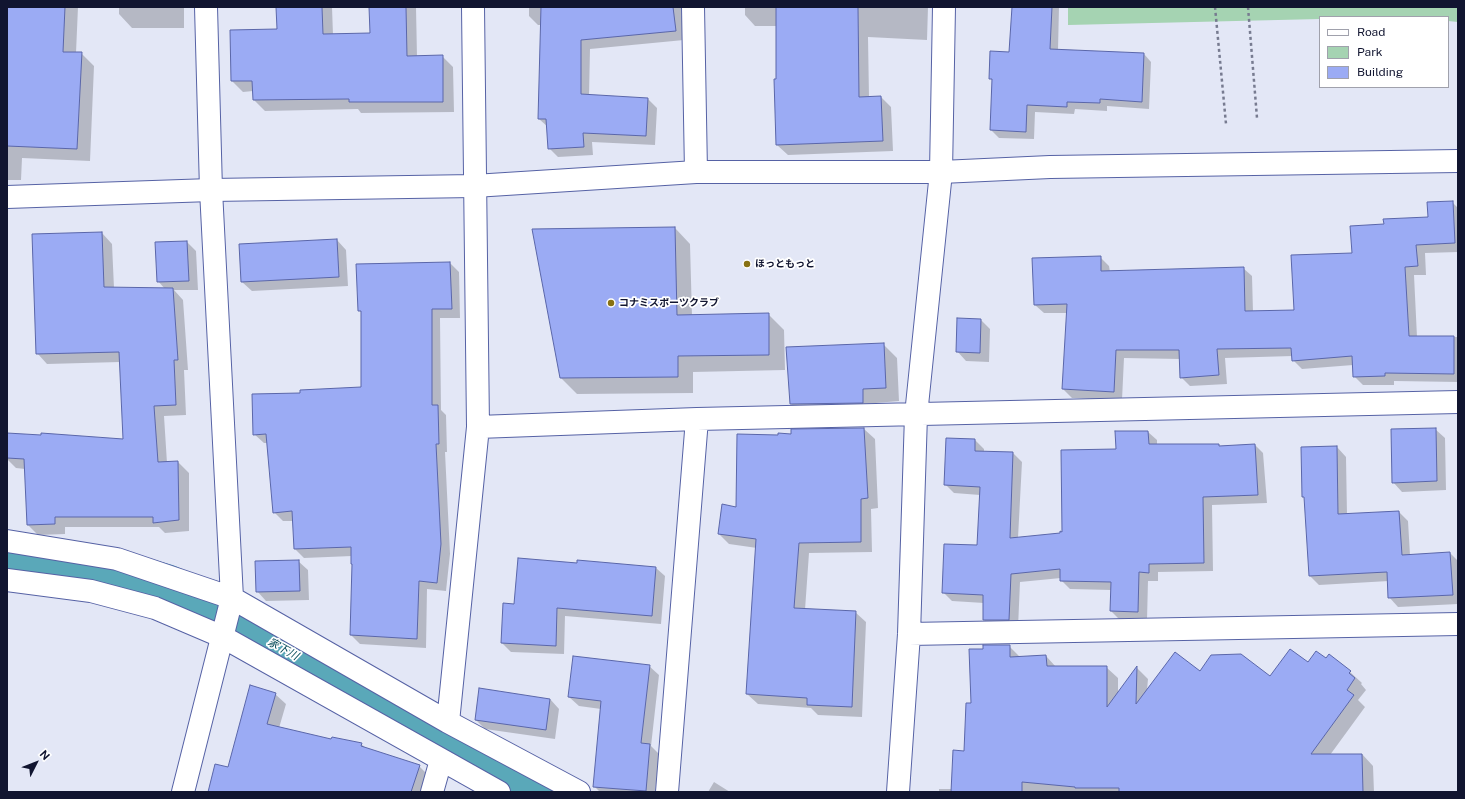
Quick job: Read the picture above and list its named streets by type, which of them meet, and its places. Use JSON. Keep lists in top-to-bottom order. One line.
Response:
{"water":["家下川"],"places":["ほっともっと","コナミスポーツクラブ"],"legend":["Road","Park","Building"],"north":"top right"}
